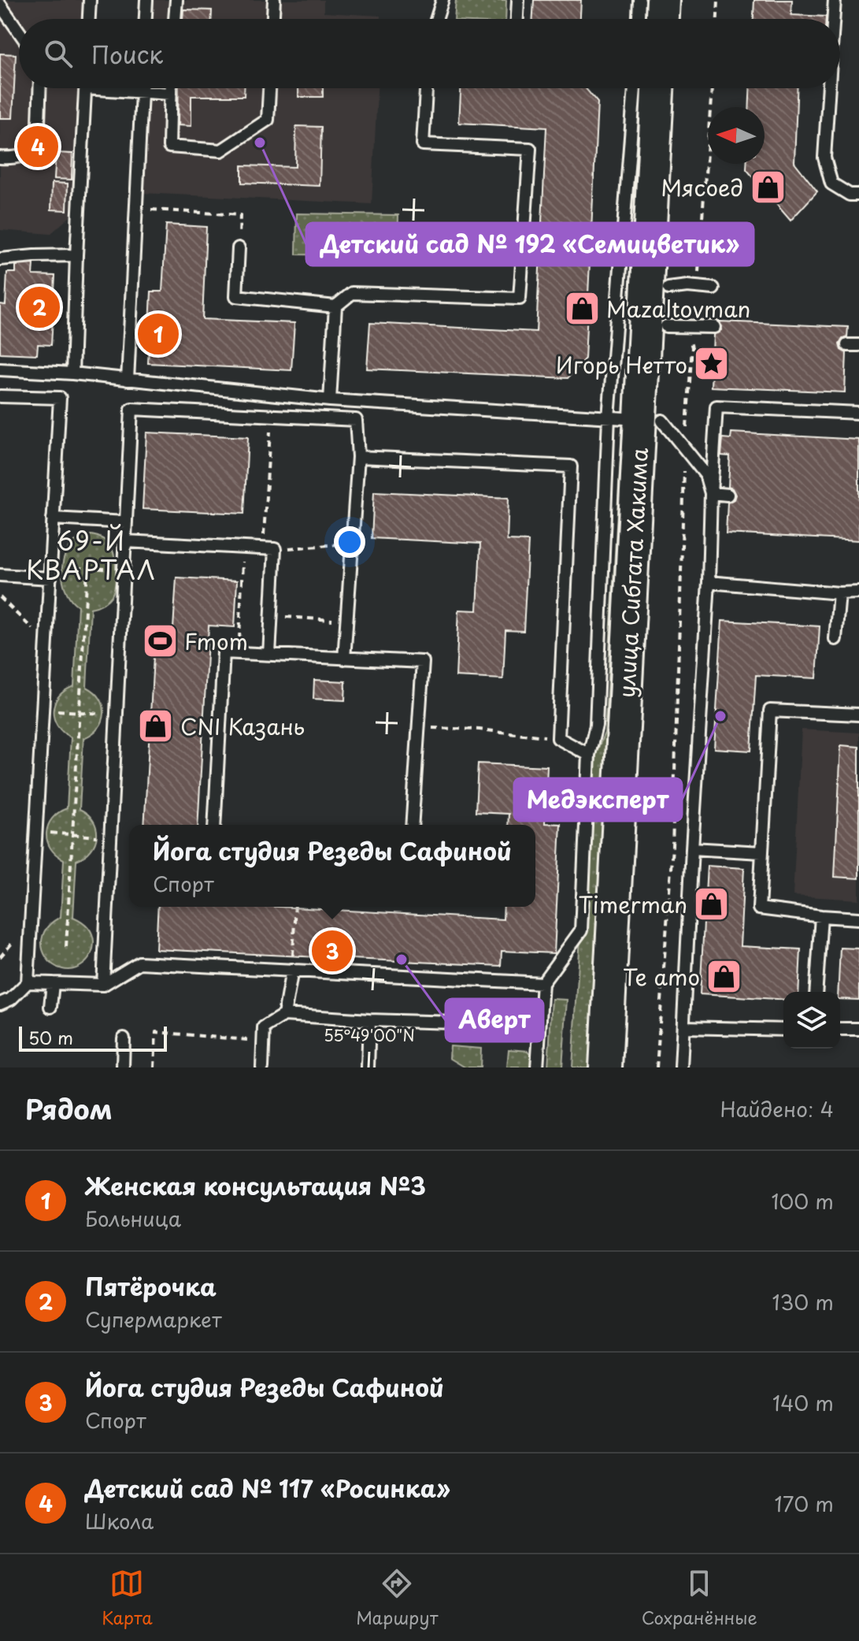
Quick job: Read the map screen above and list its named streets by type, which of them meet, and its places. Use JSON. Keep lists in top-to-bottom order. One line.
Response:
{"streets":{"main road":["улица Сибгата Хакима"]},"districts":["69-Й КВАРТАЛ"],"places":{"other":["Детский сад № 192 «Семицветик»","Медэксперт","Аверт"],"shop":["Мясоед","Mazaltovman","CNI Казань","Timerman","Te amo"],"place":["Игорь Нетто"],"sports":["Fmom"]},"scale_bar":"50 m","north":"left","page":{"search":"Поиск","pins":["4","2","1","3"],"popup":["Йога студия Резеды Сафиной","Спорт"],"scale":"50 m","heading":["Рядом","Найдено: 4"],"list":[{"mark":"1","name":"Женская консультация №3","note":"Больница","value":"100 m"},{"mark":"2","name":"Пятёрочка","note":"Супермаркет","value":"130 m"},{"mark":"3","name":"Йога студия Резеды Сафиной","note":"Спорт","value":"140 m"},{"mark":"4","name":"Детский сад № 117 «Росинка»","note":"Школа","value":"170 m"}],"nav":["Карта","Маршрут","Сохранённые"]},"coordinates":["55°49'00\"N"]}
